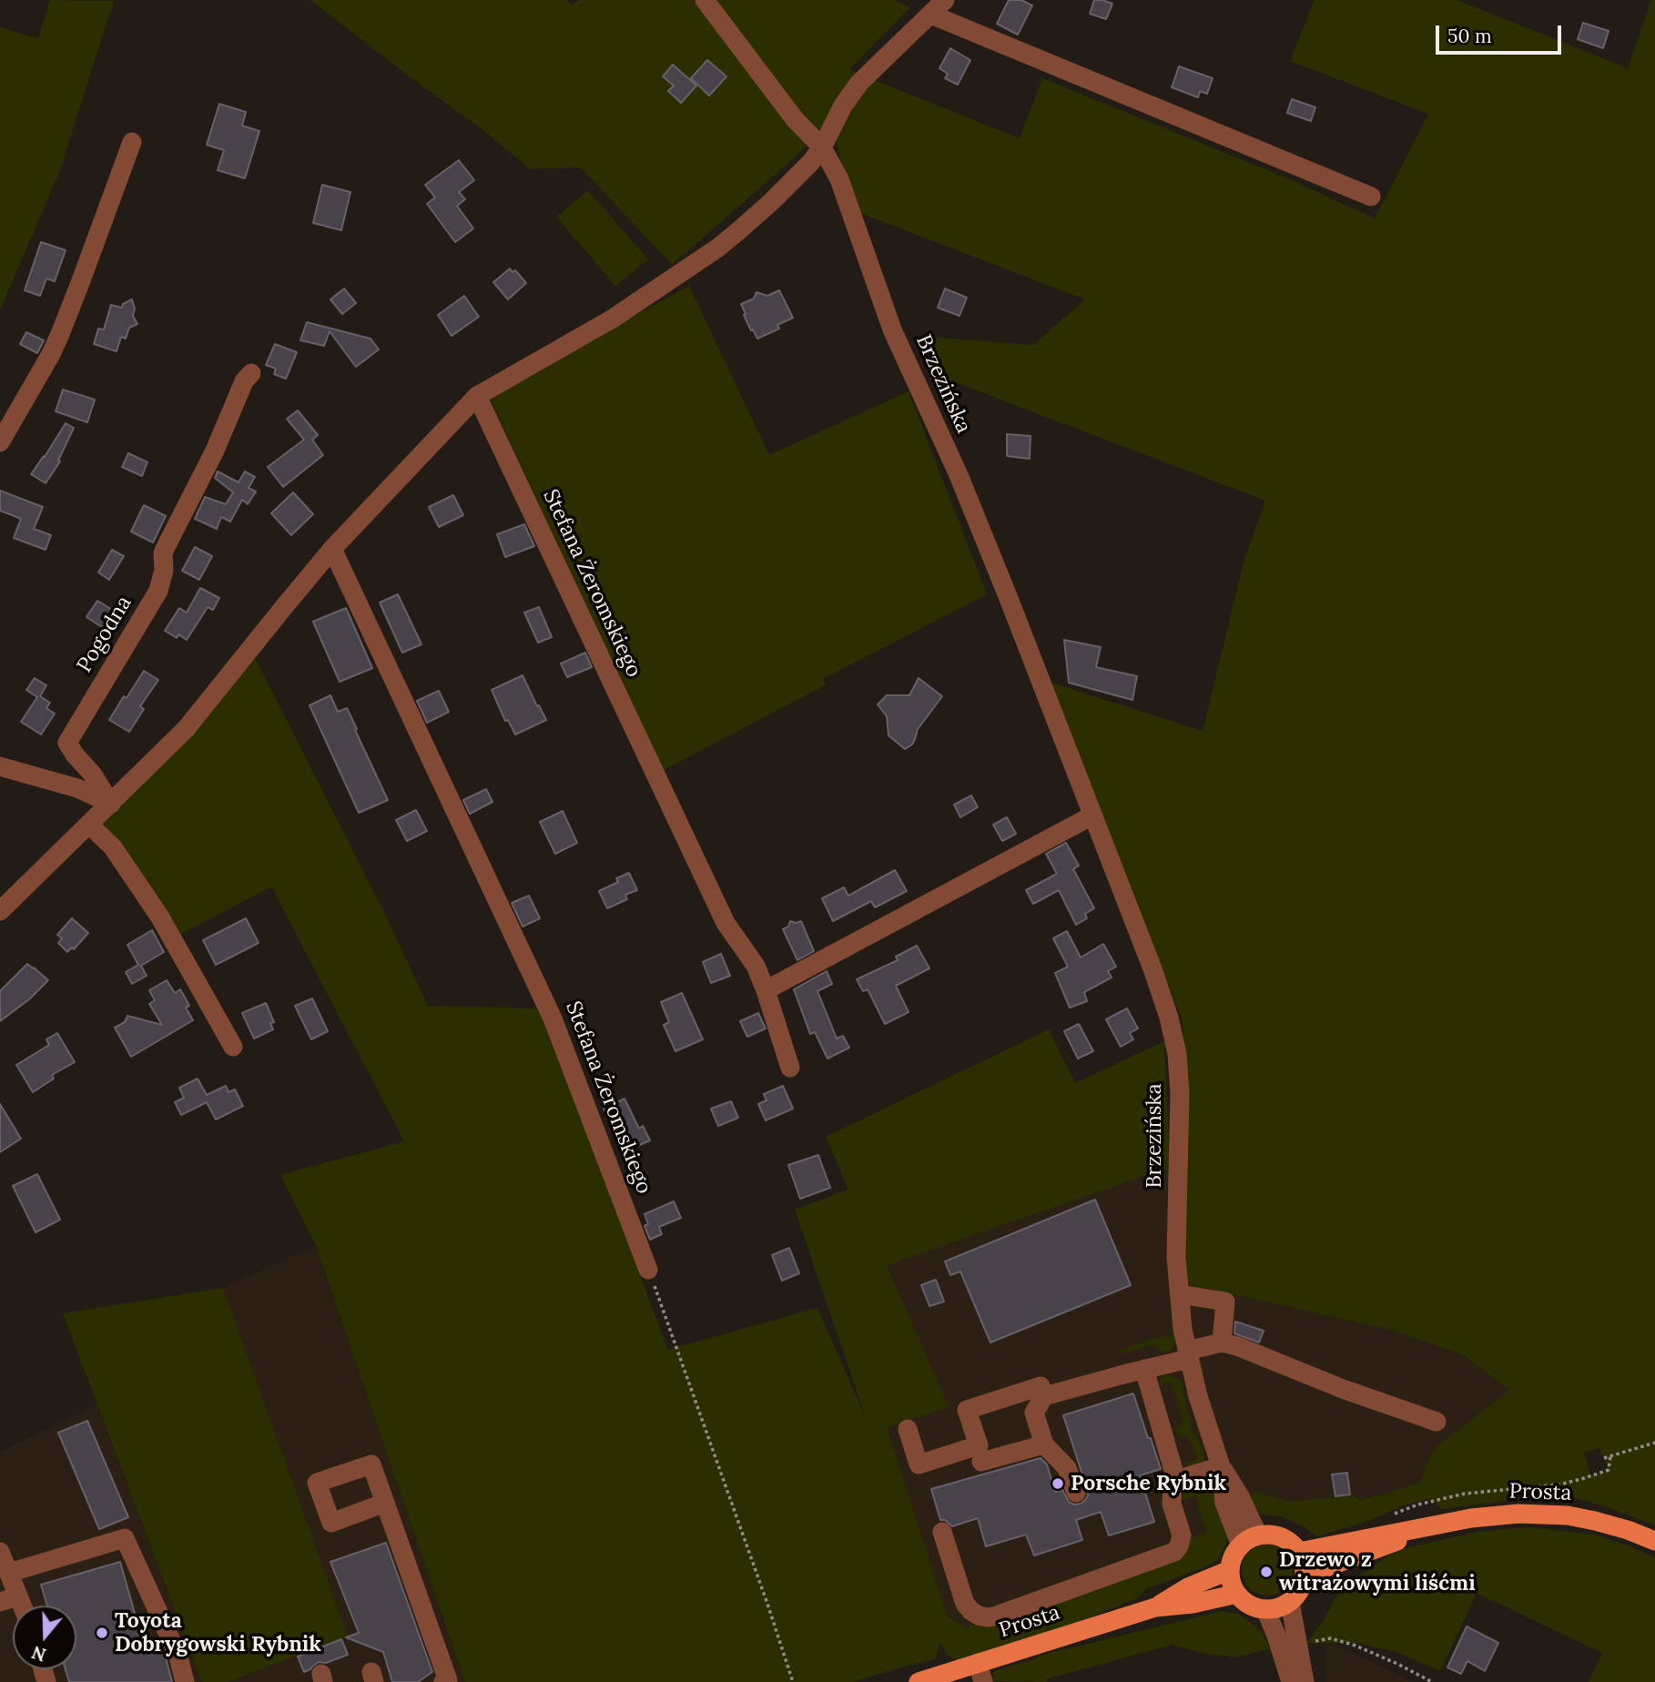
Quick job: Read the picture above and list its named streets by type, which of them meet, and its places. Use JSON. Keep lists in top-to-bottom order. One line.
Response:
{"streets":{"main road":["Prosta"],"street":["Brzezińska","Stefana Żeromskiego","Pogodna"]},"crossings":[["Brzezińska","Prosta"]],"places":["Porsche Rybnik","Drzewo z witrażowymi liśćmi","Toyota Dobrygowski Rybnik"],"scale_bar":"50 m","north":"bottom"}
